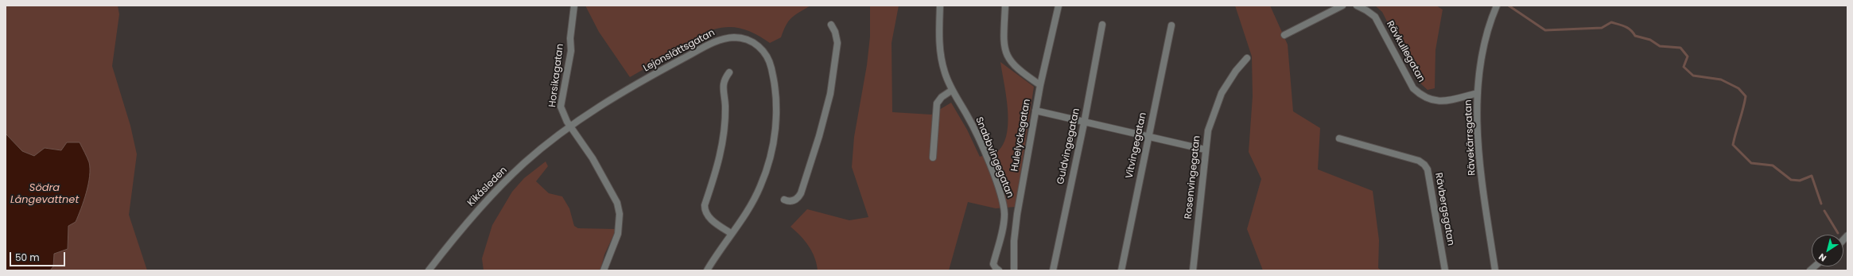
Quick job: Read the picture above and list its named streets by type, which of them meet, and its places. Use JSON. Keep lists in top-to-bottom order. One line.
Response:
{"streets":{"street":["Lejonslättsgatan","Rävkullegatan","Horsikagatan","Hulelycksgatan","Rävekärrsgatan","Vitvingegatan","Guldvingegatan","Snabbvingegatan","Rosenvingegatan","Kikåsleden","Rävbergsgatan"]},"crossings":[["Lejonslättsgatan","Horsikagatan"],["Lejonslättsgatan","Kikåsleden"],["Rävkullegatan","Rävekärrsgatan"],["Horsikagatan","Kikåsleden"]],"water":["Södra Långevattnet"],"scale_bar":"50 m","north":"bottom left"}
